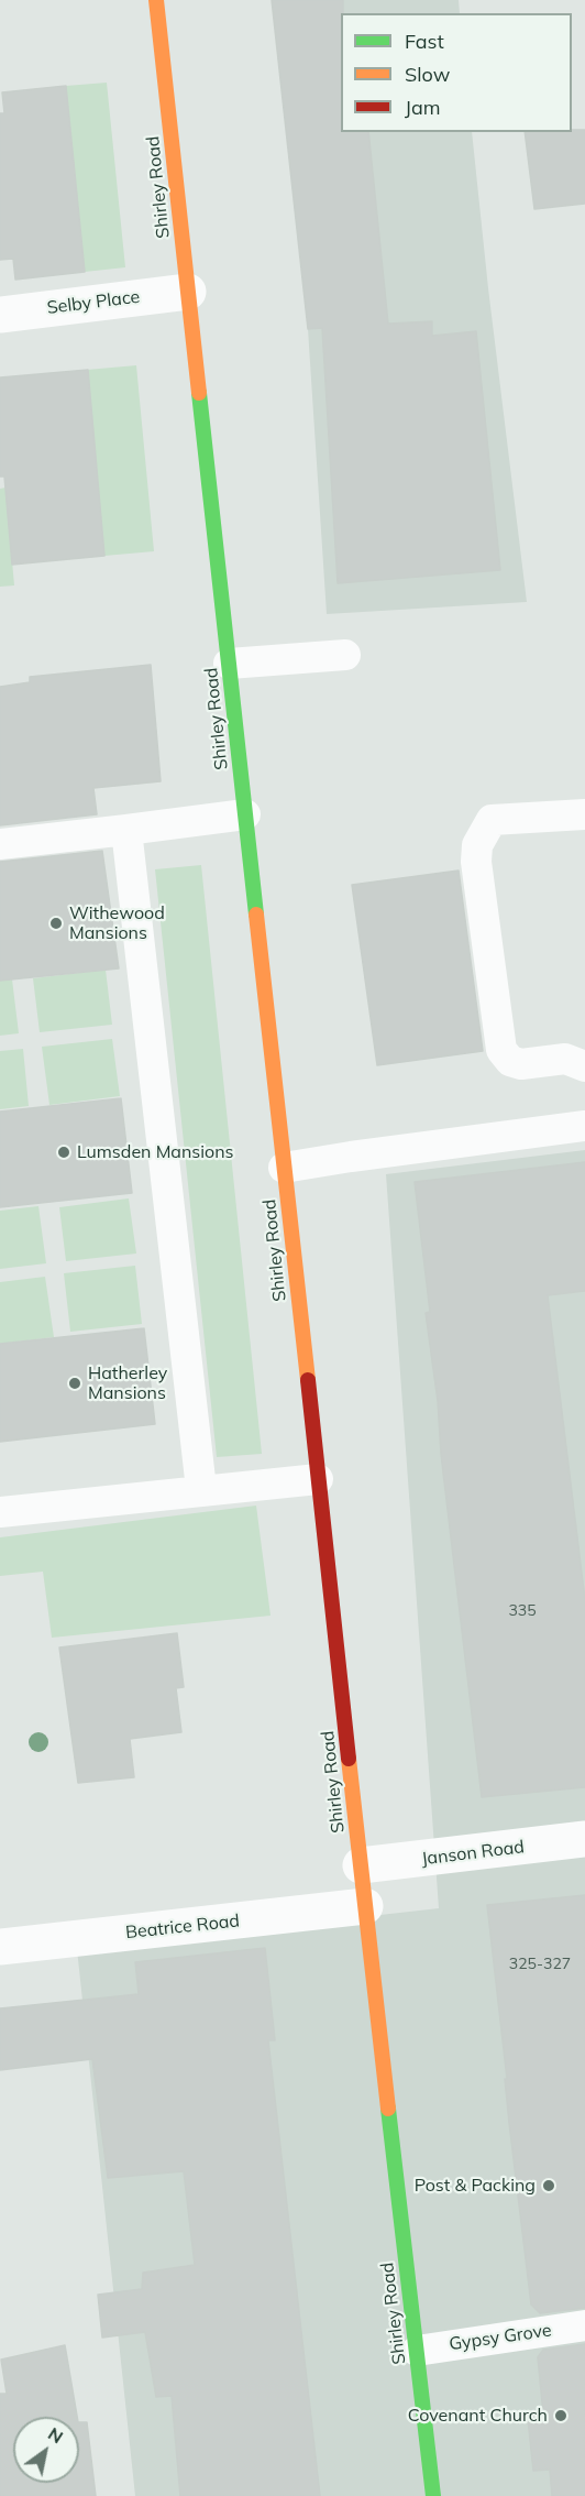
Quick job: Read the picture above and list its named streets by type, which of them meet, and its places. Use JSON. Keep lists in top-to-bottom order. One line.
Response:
{"streets":{"main road":["Shirley Road"],"street":["Selby Place","Janson Road","Beatrice Road"],"lane":["Gypsy Grove"]},"crossings":[["Shirley Road","Selby Place"],["Shirley Road","Janson Road"],["Shirley Road","Beatrice Road"],["Shirley Road","Gypsy Grove"]],"places":["Withewood Mansions","Lumsden Mansions","Hatherley Mansions","Post & Packing","Covenant Church"],"house_numbers":["335","325-327"],"legend":["Fast","Slow","Jam"],"north":"top right"}
